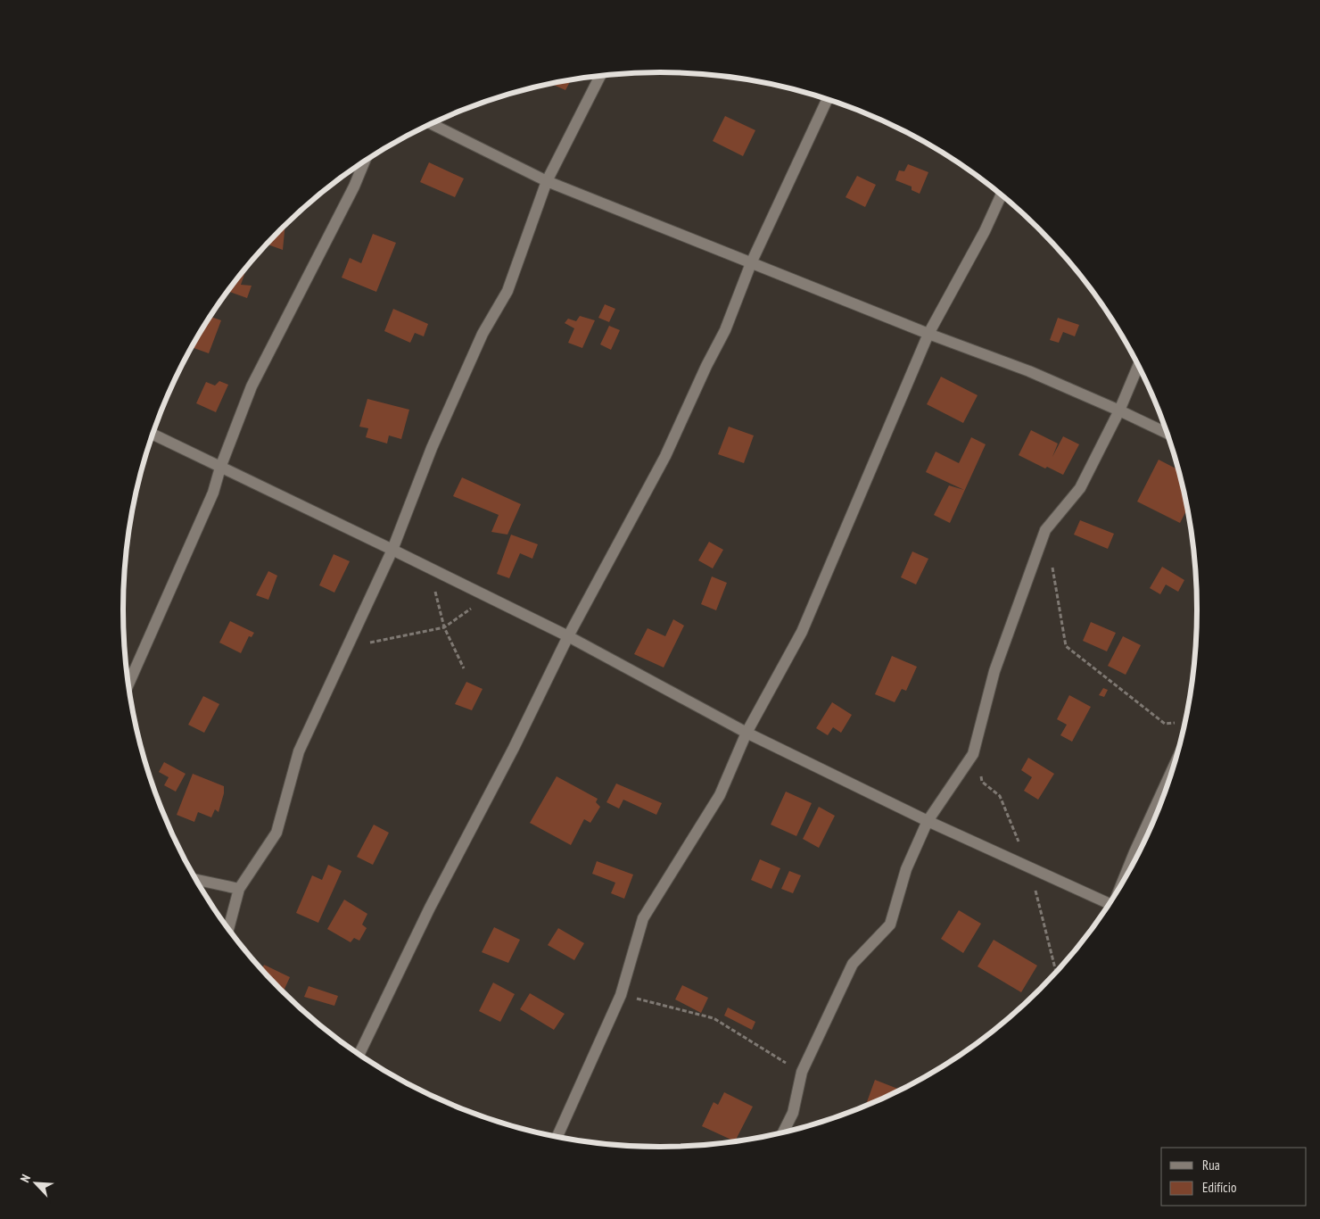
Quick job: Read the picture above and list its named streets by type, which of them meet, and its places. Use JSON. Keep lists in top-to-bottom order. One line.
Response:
{"legend":["Rua","Edifício"],"north":"top left"}
